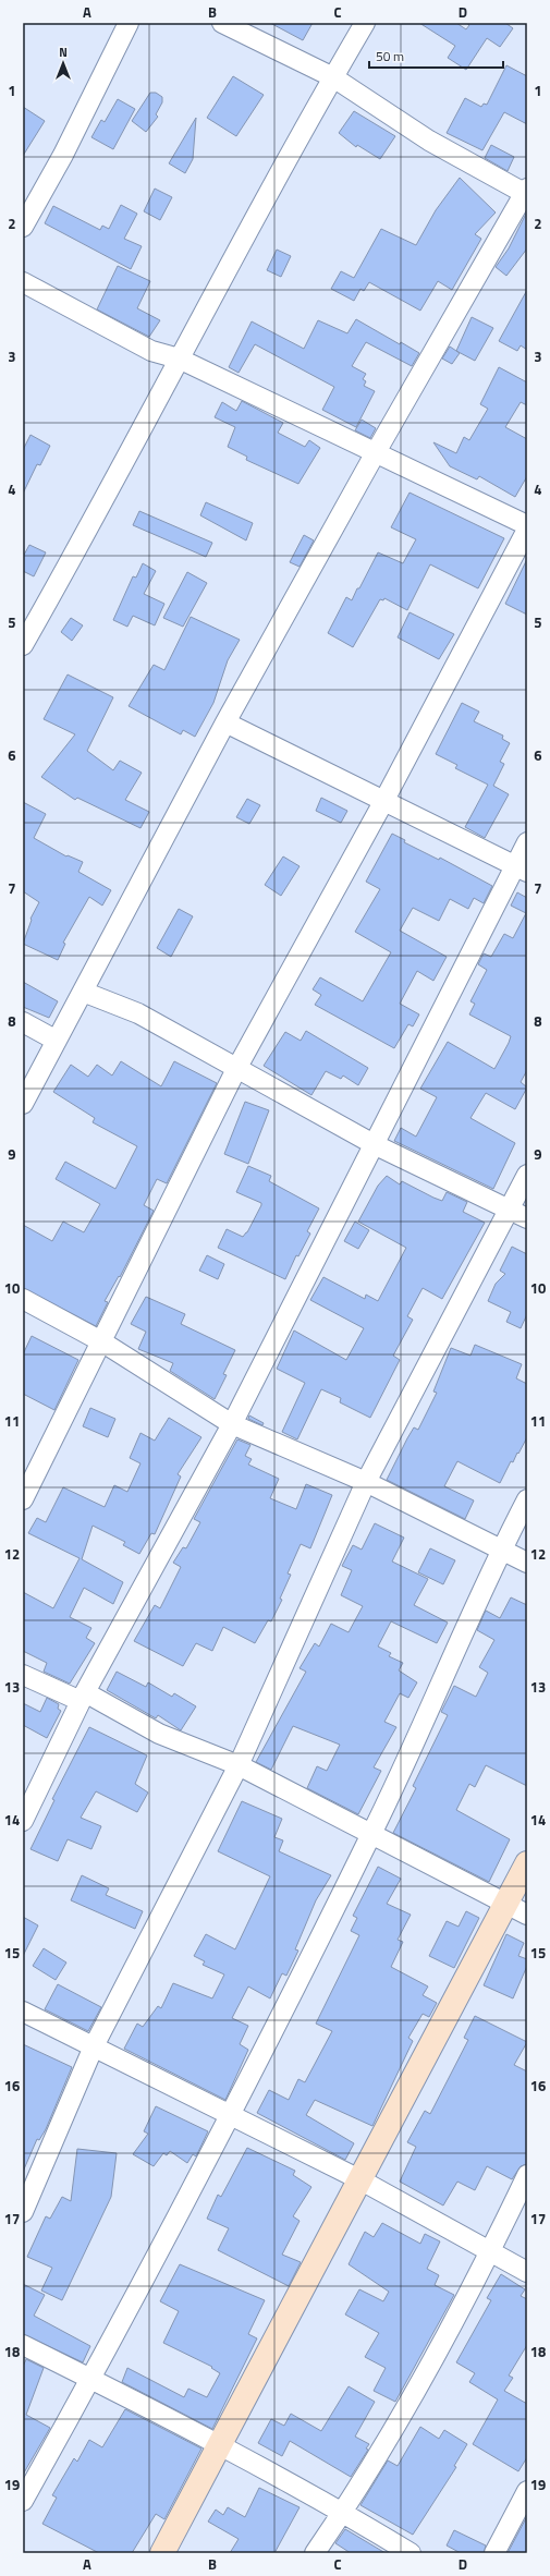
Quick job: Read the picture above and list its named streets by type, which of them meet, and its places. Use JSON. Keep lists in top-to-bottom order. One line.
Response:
{"scale_bar":"50 m","north":"top","grid":{"columns":["A","B","C","D"],"rows":["1","2","3","4","5","6","7","8","9","10","11","12","13","14","15","16","17","18","19"]}}
